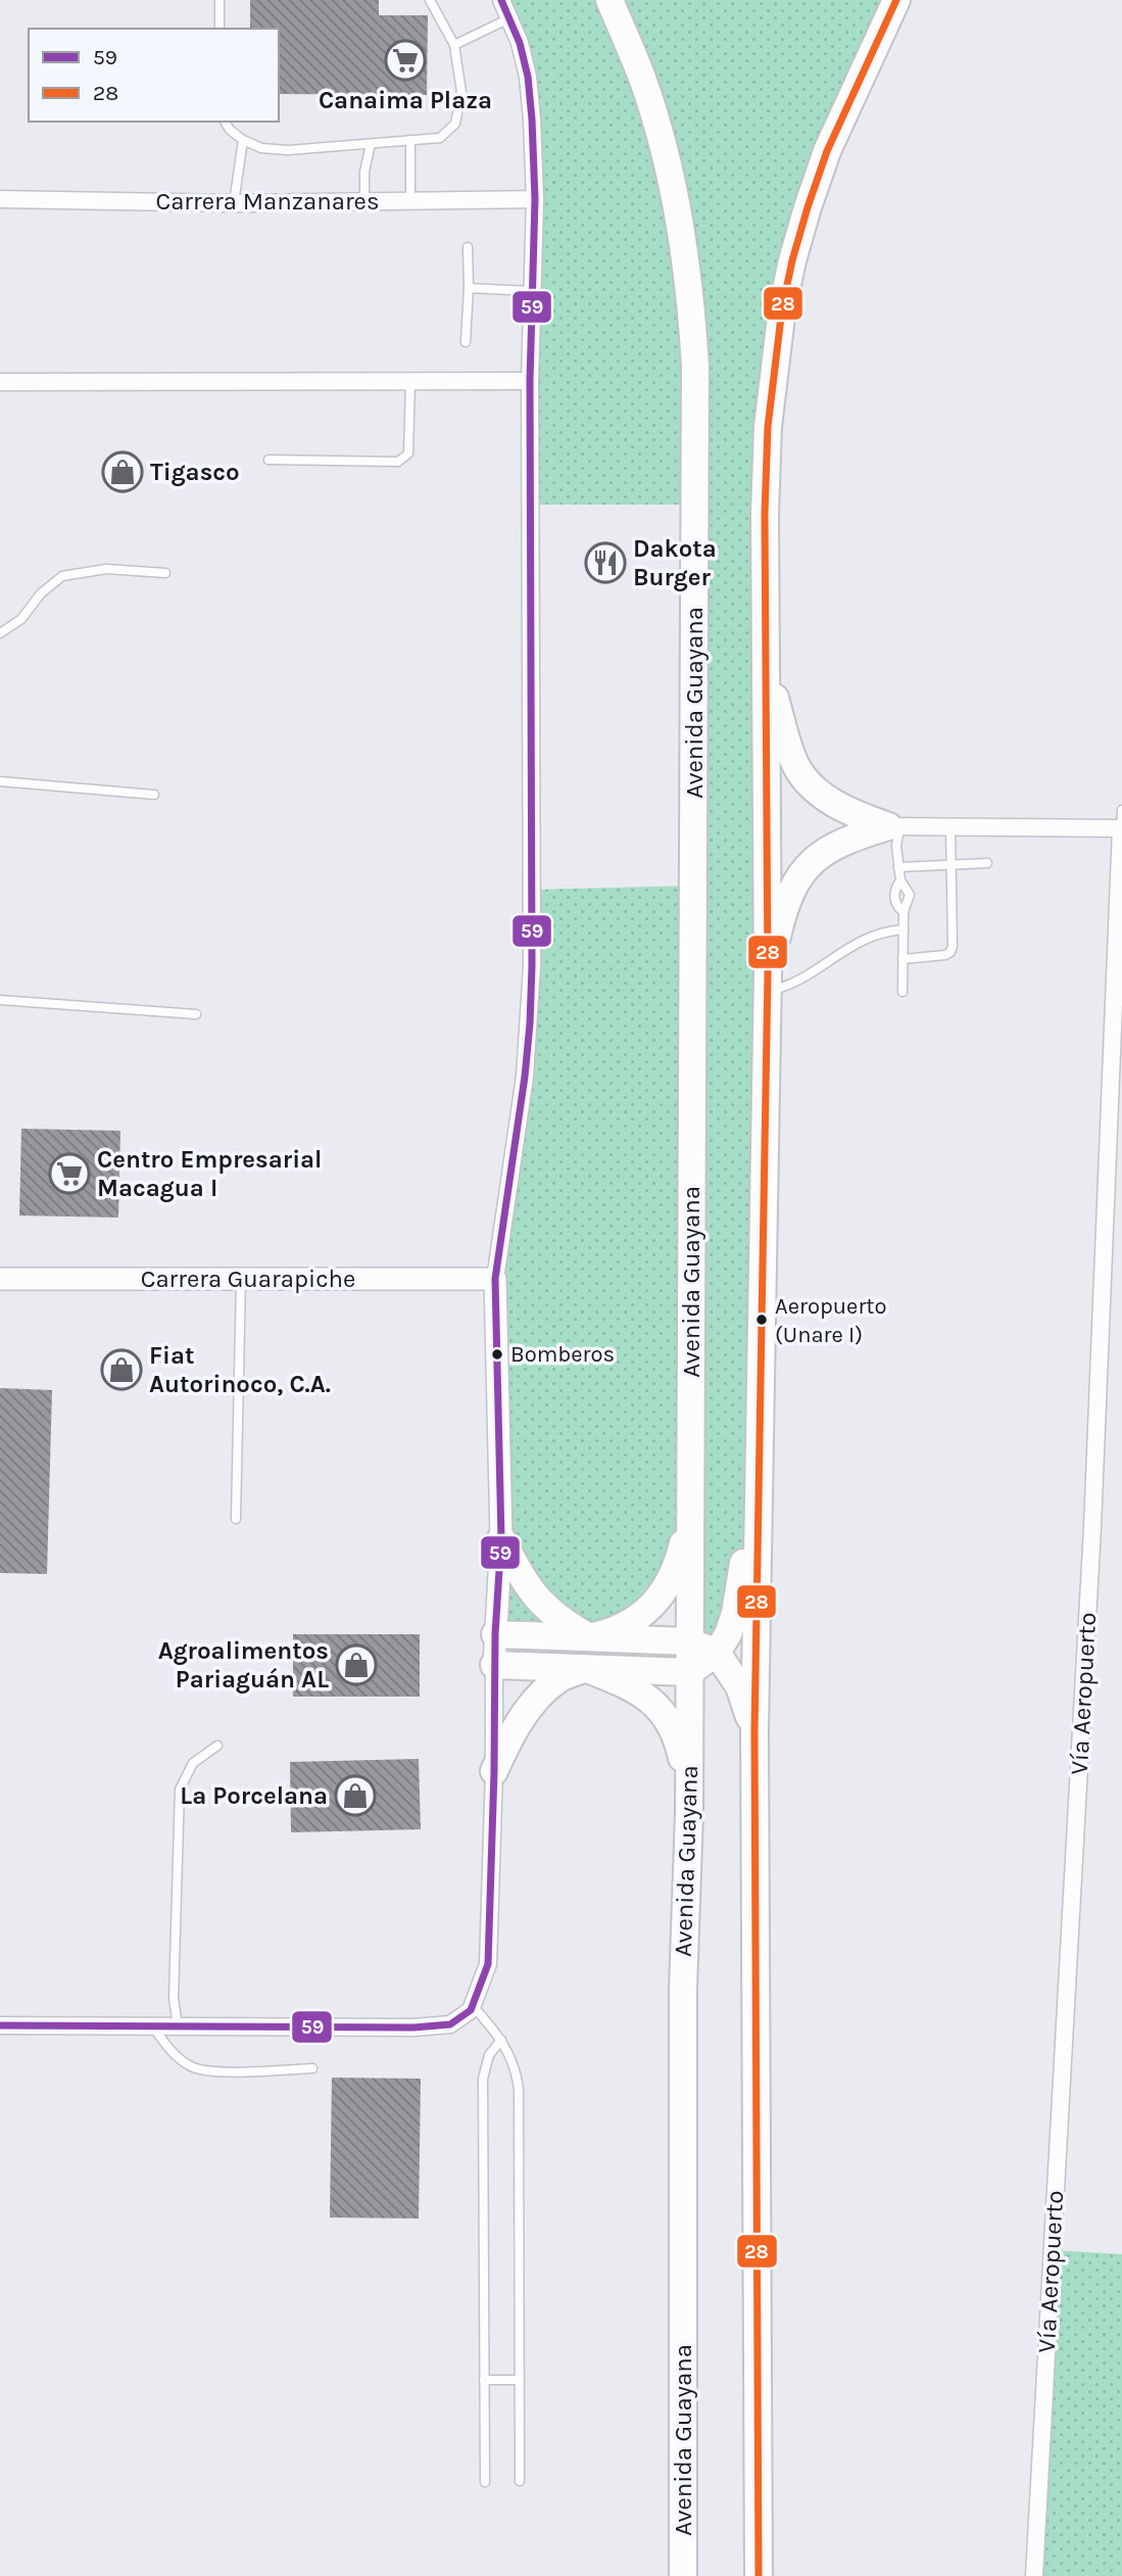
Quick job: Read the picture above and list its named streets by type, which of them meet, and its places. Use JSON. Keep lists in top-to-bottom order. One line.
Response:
{"streets":{"main road":["Avenida Guayana"],"street":["Carrera Manzanares","Carrera Guarapiche","Vía Aeropuerto"]},"places":{"supermarket":["Canaima Plaza","Centro Empresarial Macagua I"],"shop":["Tigasco","Fiat Autorinoco, C.A.","Agroalimentos Pariaguán AL","La Porcelana"],"restaurant":["Dakota Burger"],"other":["Aeropuerto (Unare I)","Bomberos"]},"lines":["transit line 59","transit line 28"],"legend":["59","28"]}
